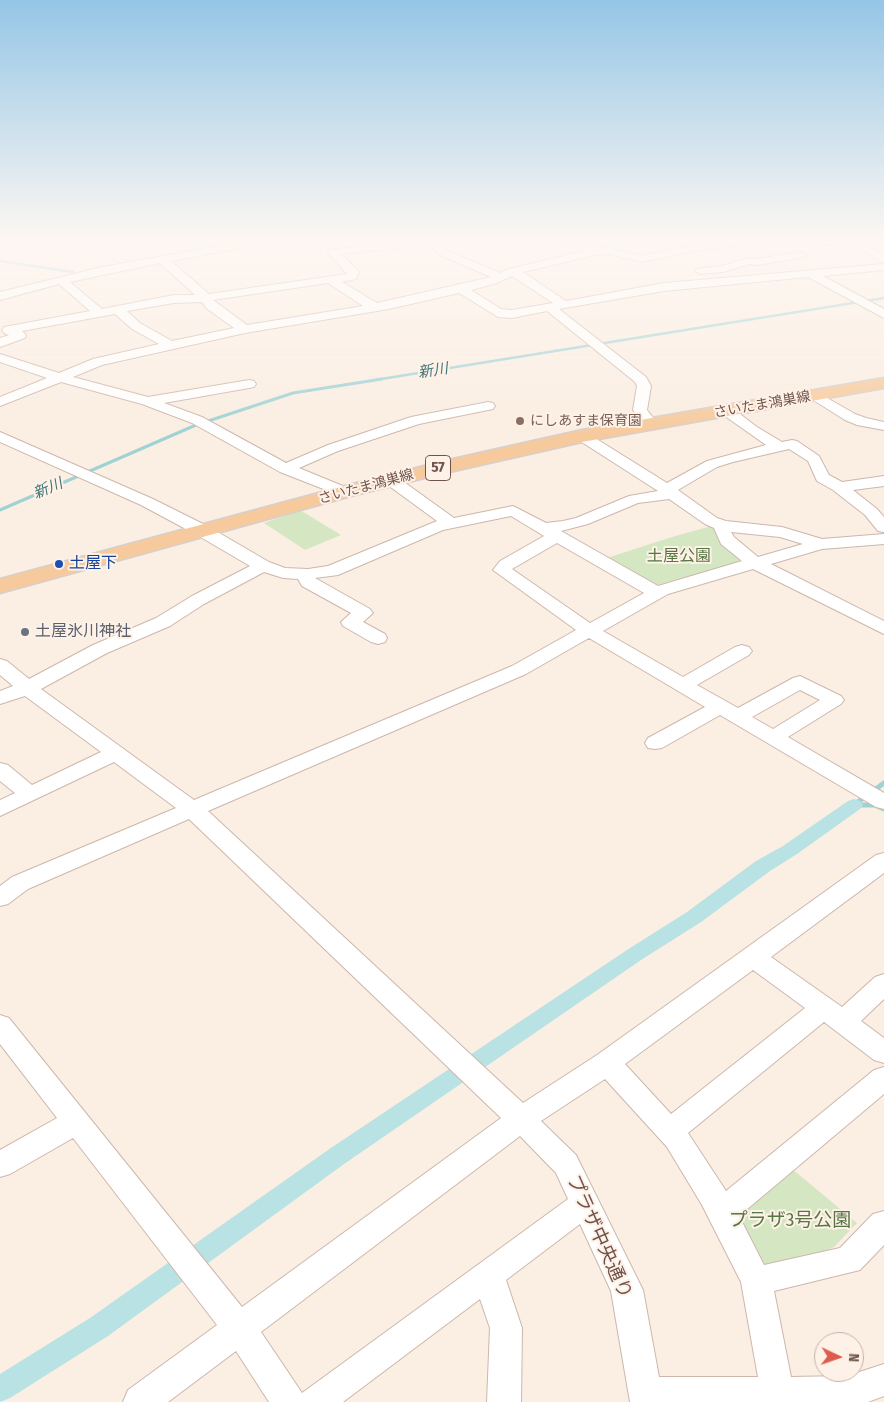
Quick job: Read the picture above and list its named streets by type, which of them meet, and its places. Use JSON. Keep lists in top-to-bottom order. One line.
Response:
{"streets":{"main road":["さいたま鴻巣線","57"],"street":["プラザ中央通り"]},"water":["新川"],"parks":["土屋公園","プラザ3号公園"],"places":["にしあすま保育園","土屋下","土屋氷川神社"],"north":"right"}
